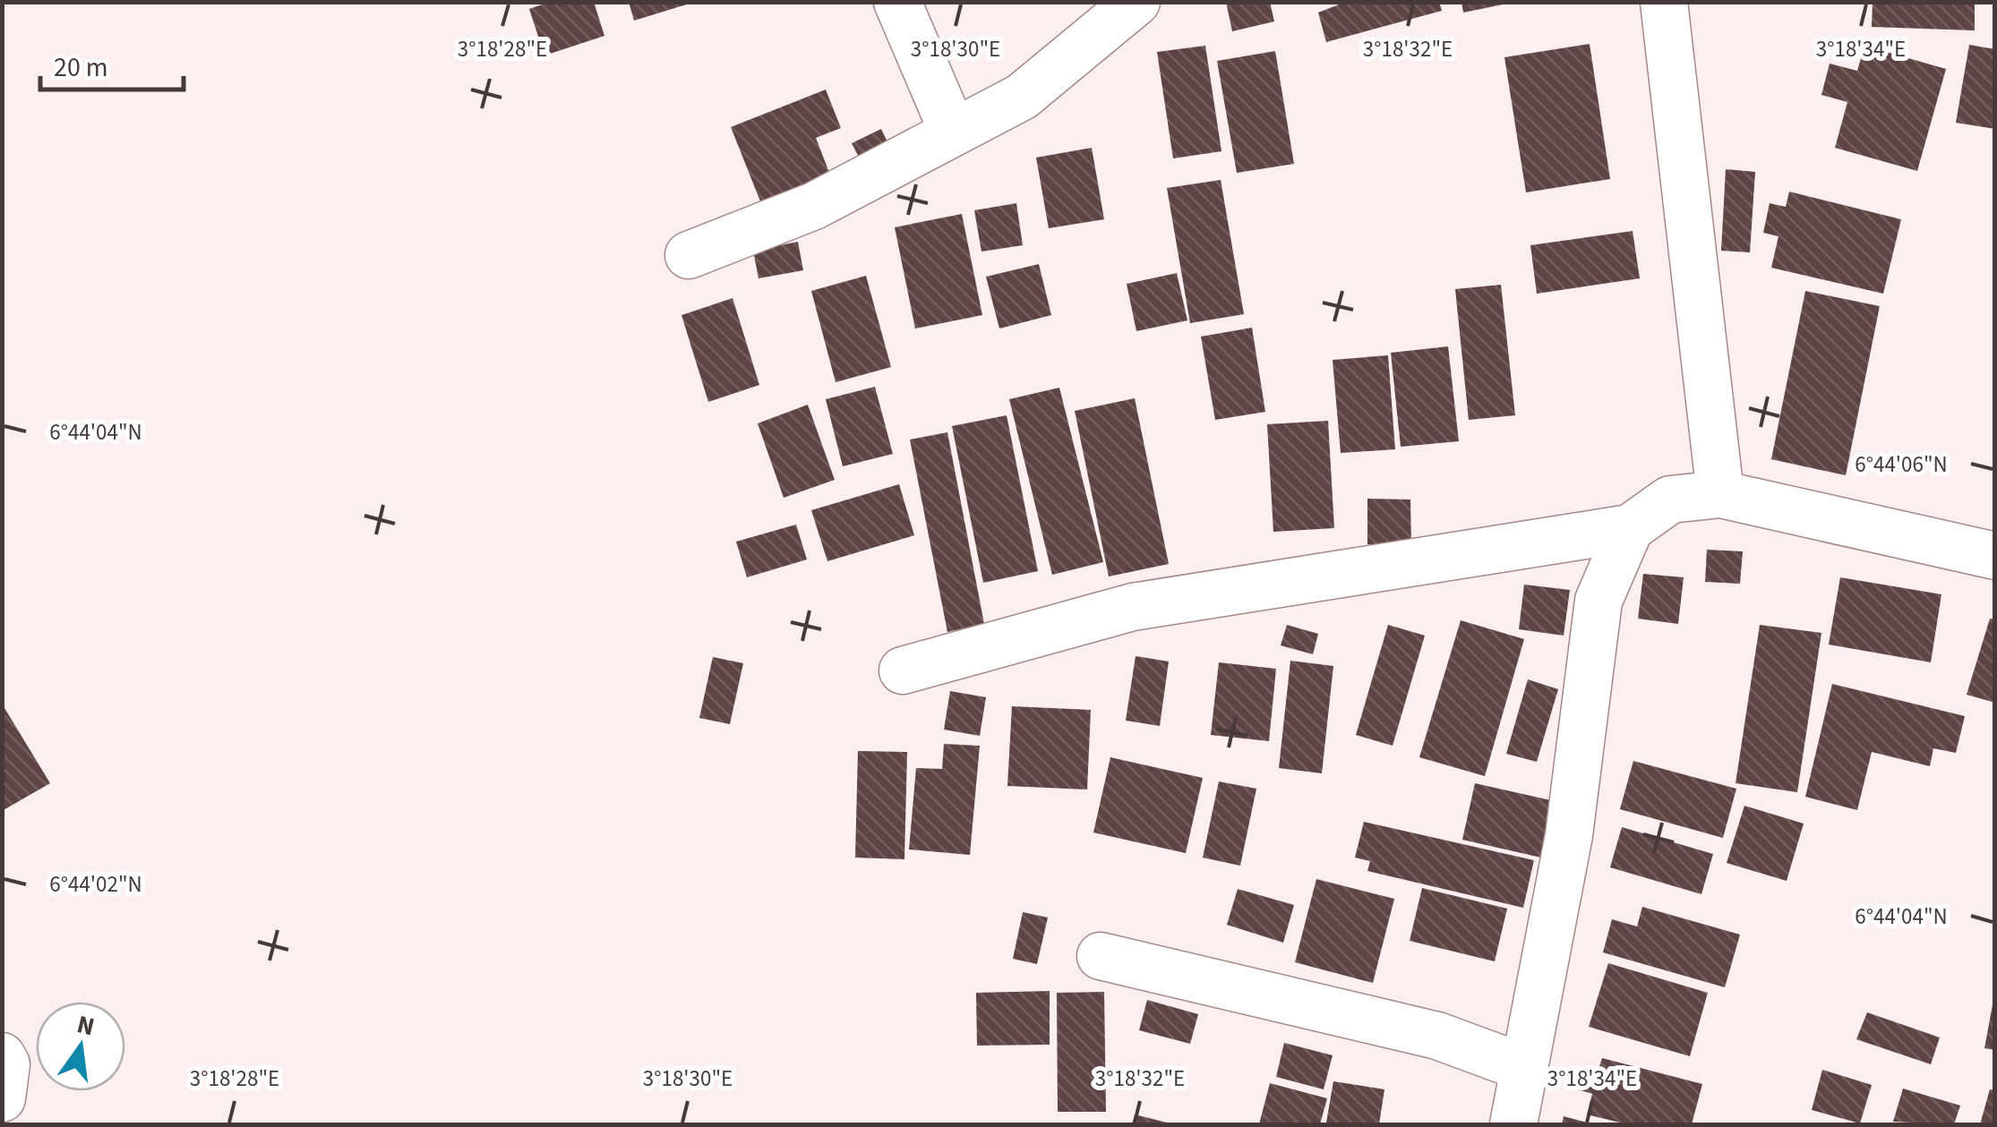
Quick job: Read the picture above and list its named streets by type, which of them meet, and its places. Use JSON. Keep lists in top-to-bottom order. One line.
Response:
{"scale_bar":"20 m","north":"top","coordinates":["3°18'28\"E","3°18'30\"E","3°18'32\"E","3°18'34\"E","6°44'04\"N","6°44'06\"N","6°44'02\"N"]}
